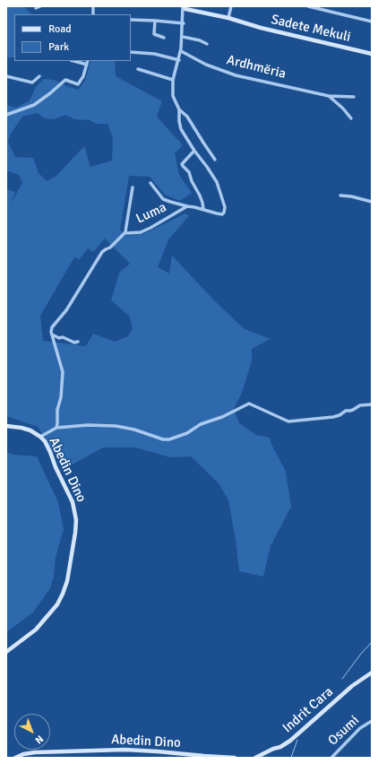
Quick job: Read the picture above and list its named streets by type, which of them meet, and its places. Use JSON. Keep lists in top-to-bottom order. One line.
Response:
{"streets":{"street":["Sadete Mekuli","Ardhmëria","Luma","Abedin Dino","Indrit Cara","Osumi"]},"legend":["Road","Park"],"north":"bottom right"}
